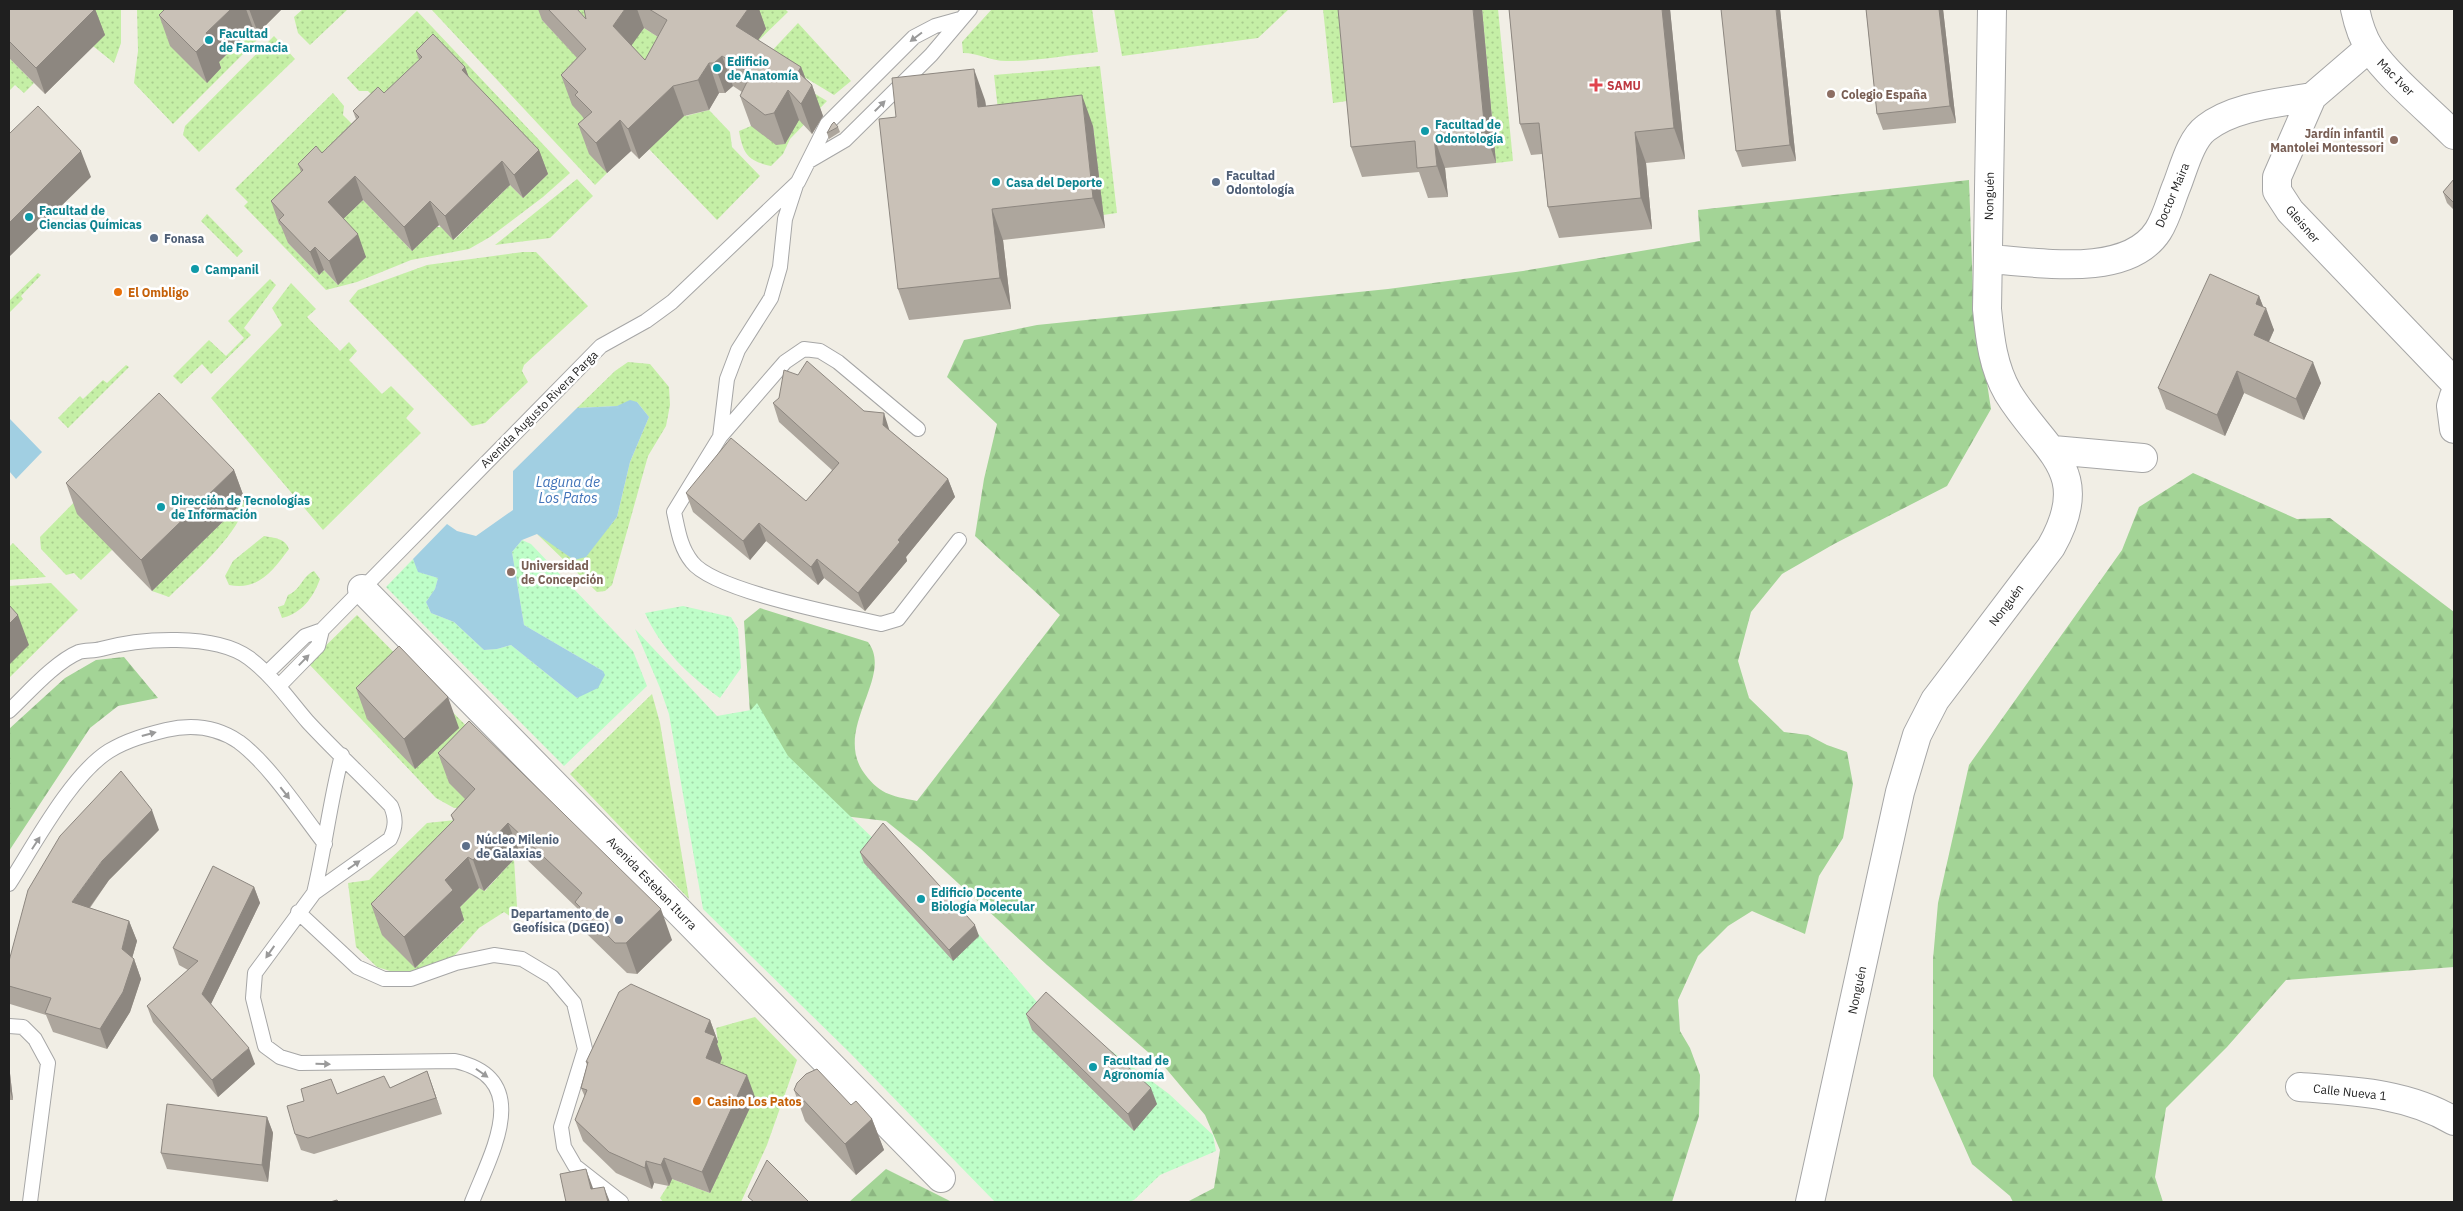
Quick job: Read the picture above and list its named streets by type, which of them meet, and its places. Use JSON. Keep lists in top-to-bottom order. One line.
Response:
{"streets":{"street":["Mac Iver","Doctor Maira","Nonguén","Gleisner","Avenida Esteban Iturra","Calle Nueva 1"],"lane":["Avenida Augusto Rivera Parga"]},"crossings":[["Mac Iver","Gleisner"],["Doctor Maira","Nonguén"],["Doctor Maira","Gleisner"],["Avenida Augusto Rivera Parga","Avenida Esteban Iturra"]],"water":["Laguna de Los Patos"],"places":{"other":["Facultad de Farmacia","Edificio de Anatomía","Colegio España","Facultad de Odontología","Jardín infantil Mantolei Montessori","Casa del Deporte","Facultad Odontología","Facultad de Ciencias Químicas","Fonasa","Campanil","El Ombligo","Dirección de Tecnologías de Información","Universidad de Concepción","Núcleo Milenio de Galaxias","Edificio Docente Biología Molecular","Departamento de Geofísica (DGEO)","Facultad de Agronomía","Casino Los Patos"],"health":["SAMU"]}}
